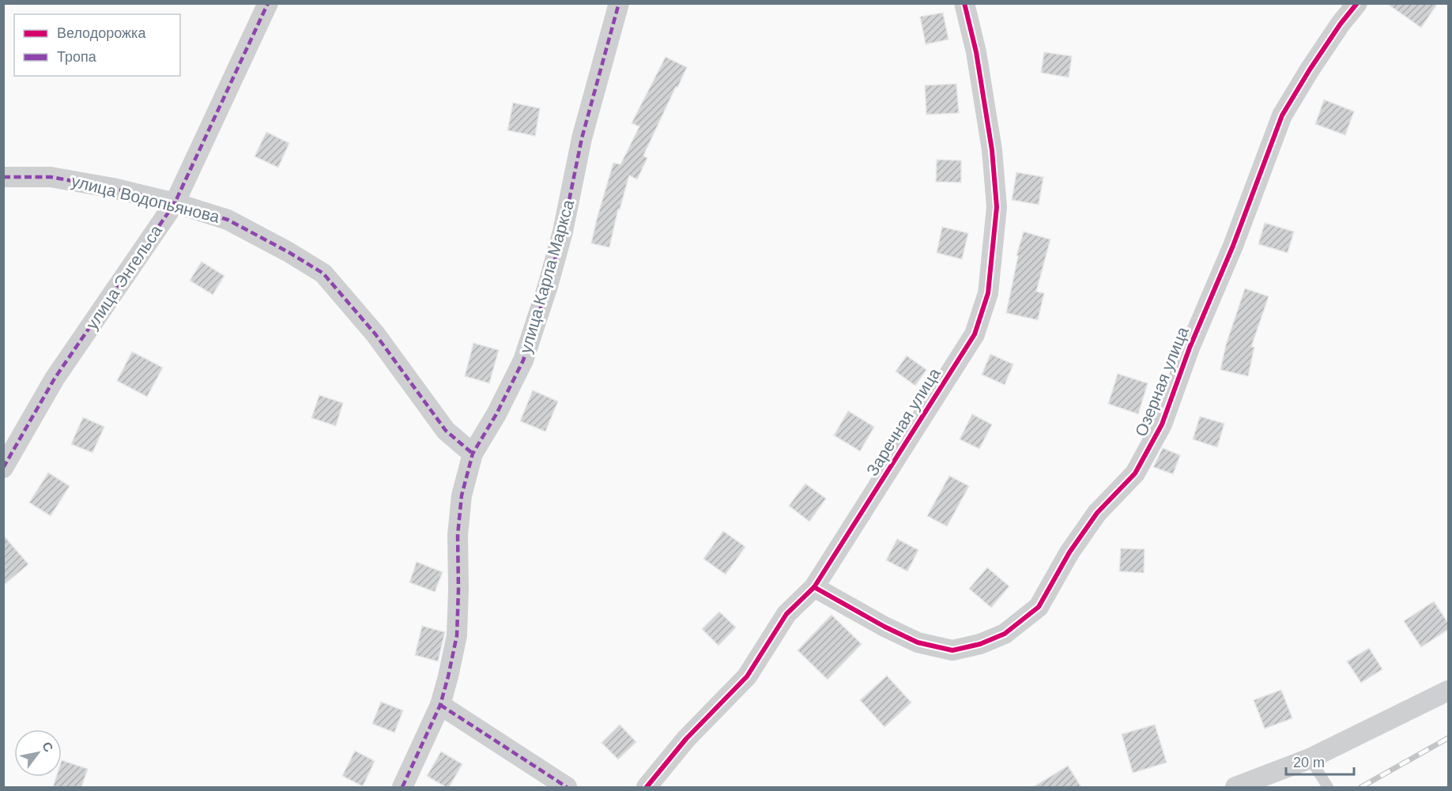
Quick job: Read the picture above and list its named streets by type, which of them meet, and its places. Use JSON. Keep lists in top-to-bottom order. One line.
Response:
{"streets":{"street":["улица Водопьянова","улица Карла Маркса","улица Энгельса","Озерная улица","Заречная улица"]},"crossings":[["улица Водопьянова","улица Карла Маркса"],["улица Водопьянова","улица Энгельса"],["Озерная улица","Заречная улица"]],"legend":["Велодорожка","Тропа"],"scale_bar":"20 m","north":"top right"}
